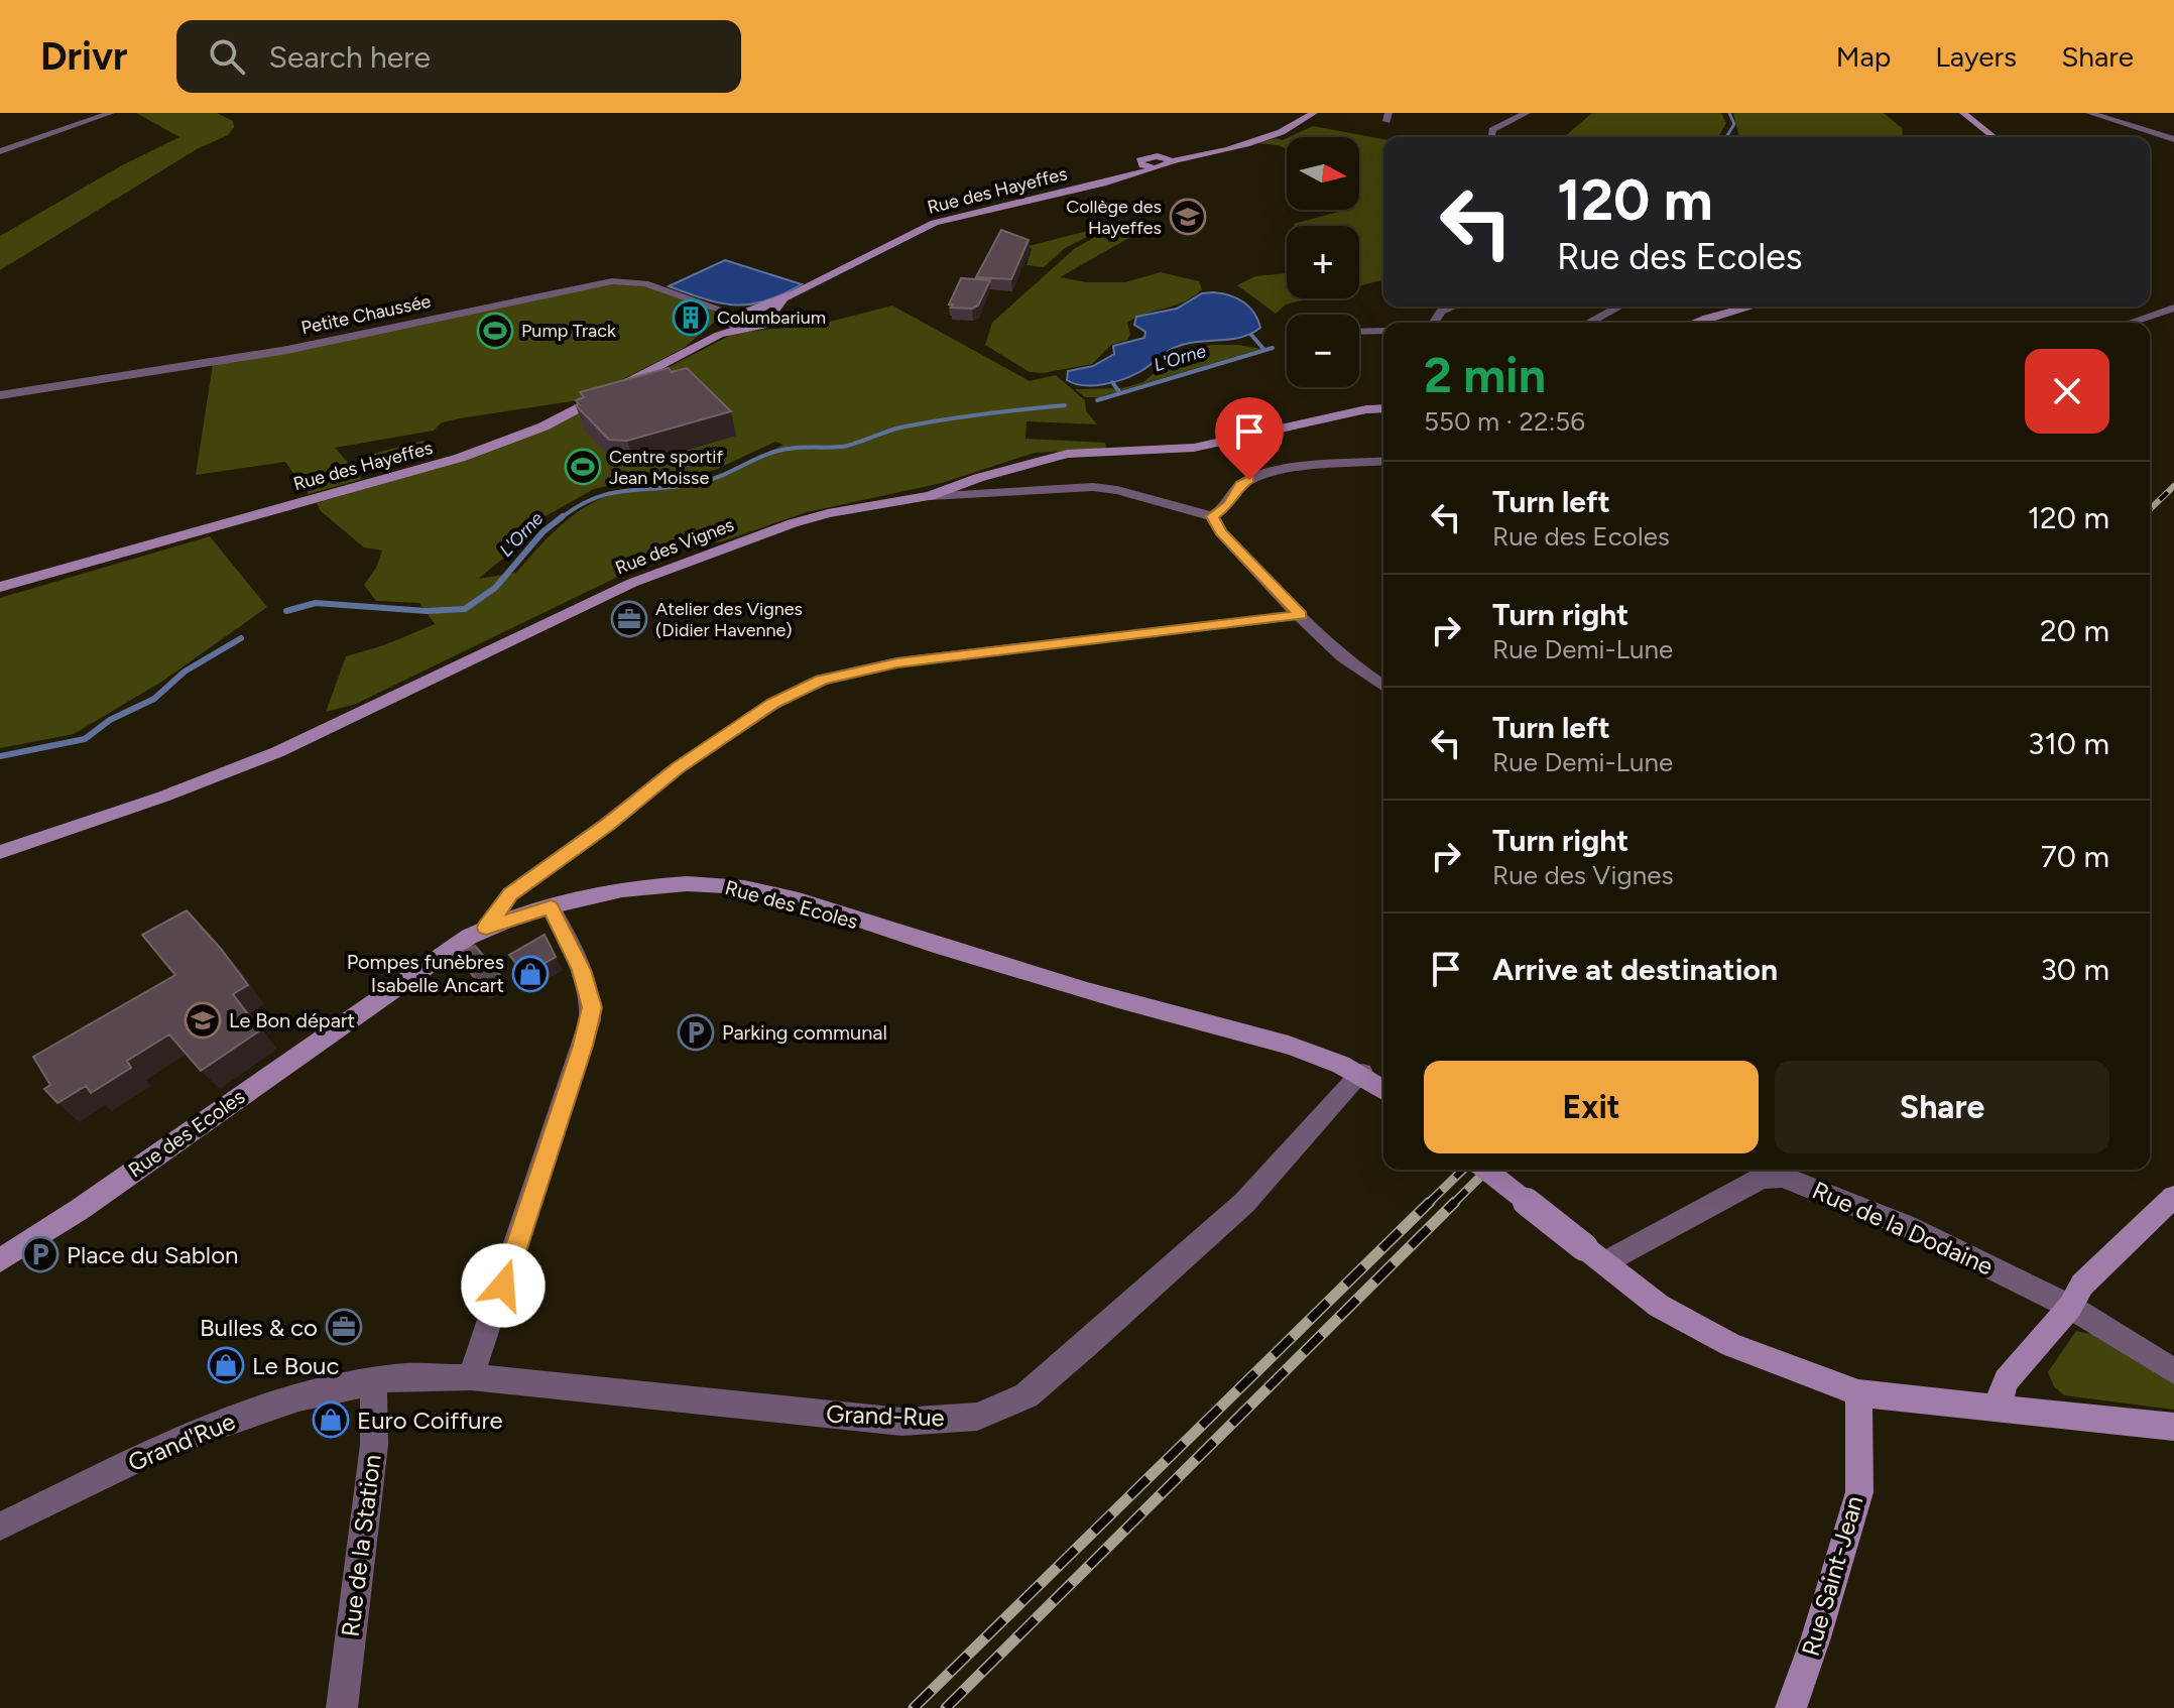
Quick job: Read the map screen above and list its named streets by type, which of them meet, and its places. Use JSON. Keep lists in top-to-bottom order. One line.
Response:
{"streets":{"street":["Rue des Hayeffes","Petite Chaussée","Rue des Vignes","Rue des Ecoles","Rue de la Dodaine","Grand-Rue","Grand'Rue","Rue de la Station","Rue Saint-Jean"]},"crossings":[["Rue des Hayeffes","Petite Chaussée"],["Rue des Ecoles","Grand-Rue"],["Grand-Rue","Grand'Rue"],["Grand-Rue","Rue de la Station"],["Grand'Rue","Rue de la Station"]],"water":["L'Orne"],"places":{"school or university":["Collège des Hayeffes","Le Bon départ"],"building":["Columbarium"],"sports":["Pump Track","Centre sportif Jean Moisse"],"office":["Atelier des Vignes (Didier Havenne)","Bulles & co"],"shop":["Pompes funèbres Isabelle Ancart","Le Bouc","Euro Coiffure"],"parking":["Parking communal","Place du Sablon"]},"north":"right","page":{"header":"Drivr","search":"Search here","nav":["Map","Layers","Share"],"map_buttons":["+","−"],"turn":["120 m","Rue des Ecoles"],"heading":["2 min","550 m · 22:56"],"list":[{"name":"Turn left","note":"Rue des Ecoles","value":"120 m"},{"name":"Turn right","note":"Rue Demi-Lune","value":"20 m"},{"name":"Turn left","note":"Rue Demi-Lune","value":"310 m"},{"name":"Turn right","note":"Rue des Vignes","value":"70 m"},{"name":"Arrive at destination","value":"30 m"}],"buttons":["Exit","Share"]}}
